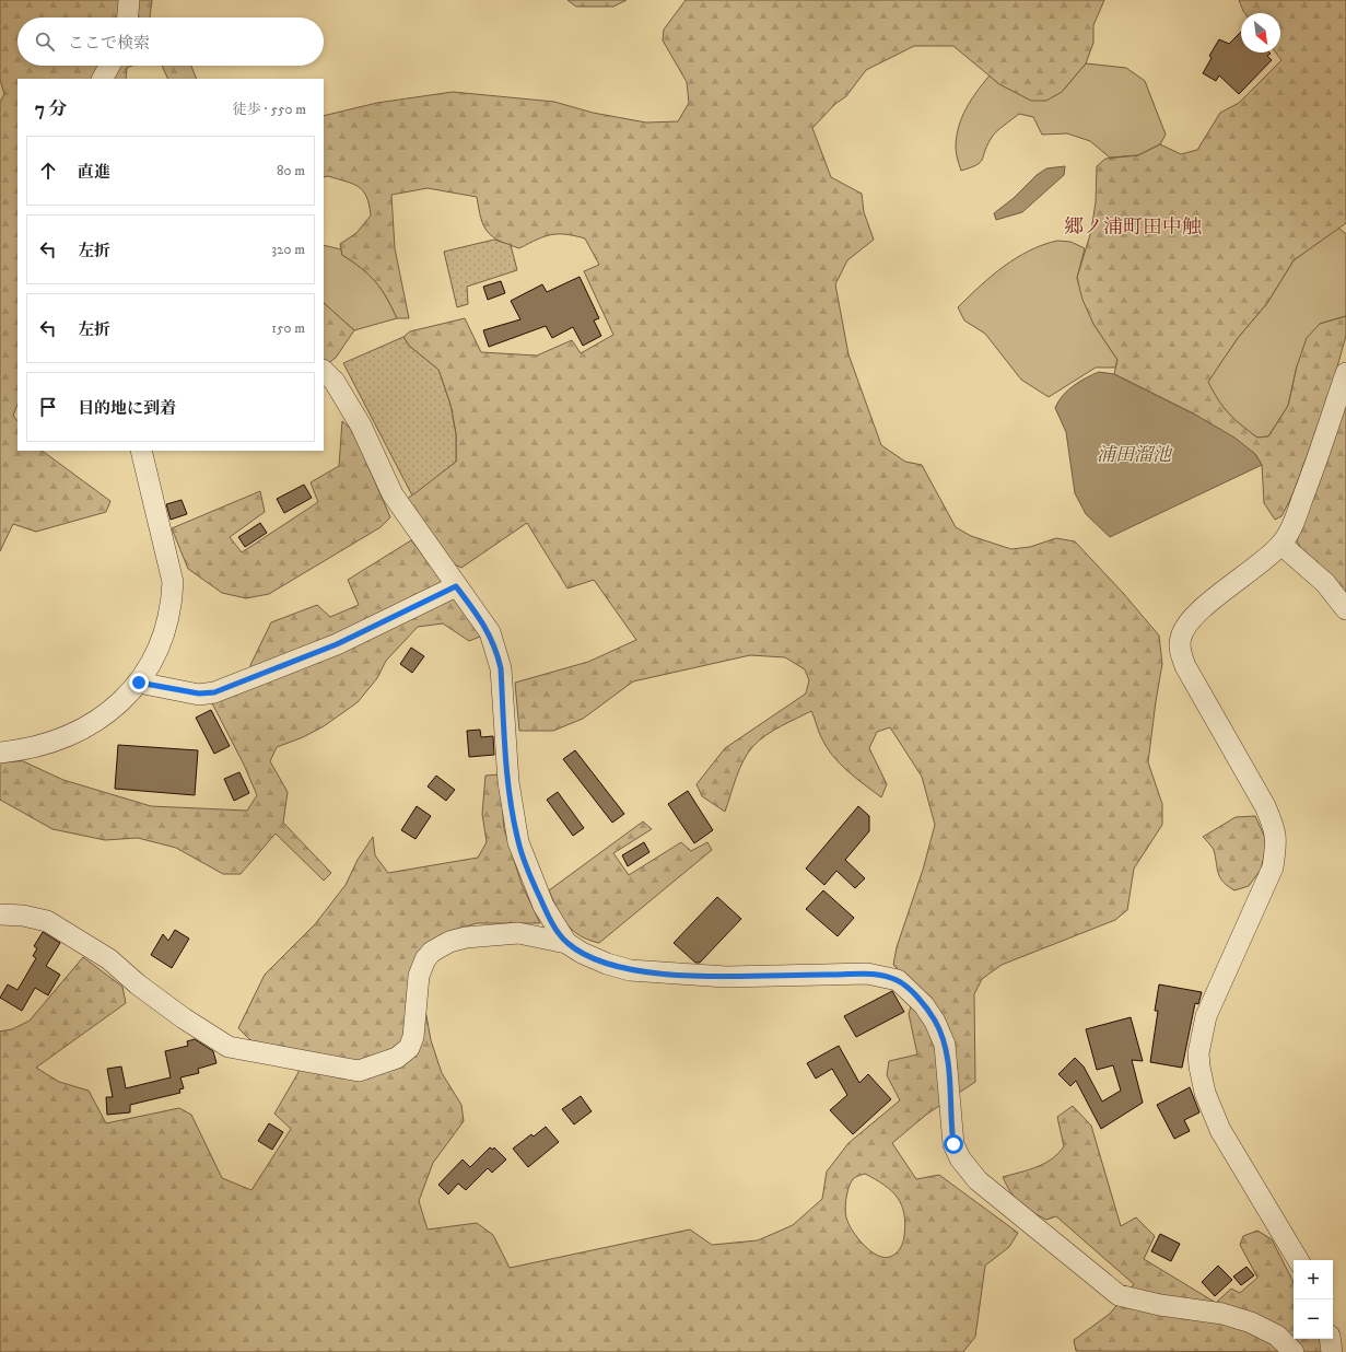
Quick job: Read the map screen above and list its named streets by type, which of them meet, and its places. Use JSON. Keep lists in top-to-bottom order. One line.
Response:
{"districts":["郷ノ浦町田中触"],"water":["浦田溜池"],"north":"bottom right","page":{"search":"ここで検索","heading":["7 分","徒歩 · 550 m"],"list":[["直進","80 m"],["左折","320 m"],["左折","150 m"],"目的地に到着"],"map_buttons":["+","−"]}}
